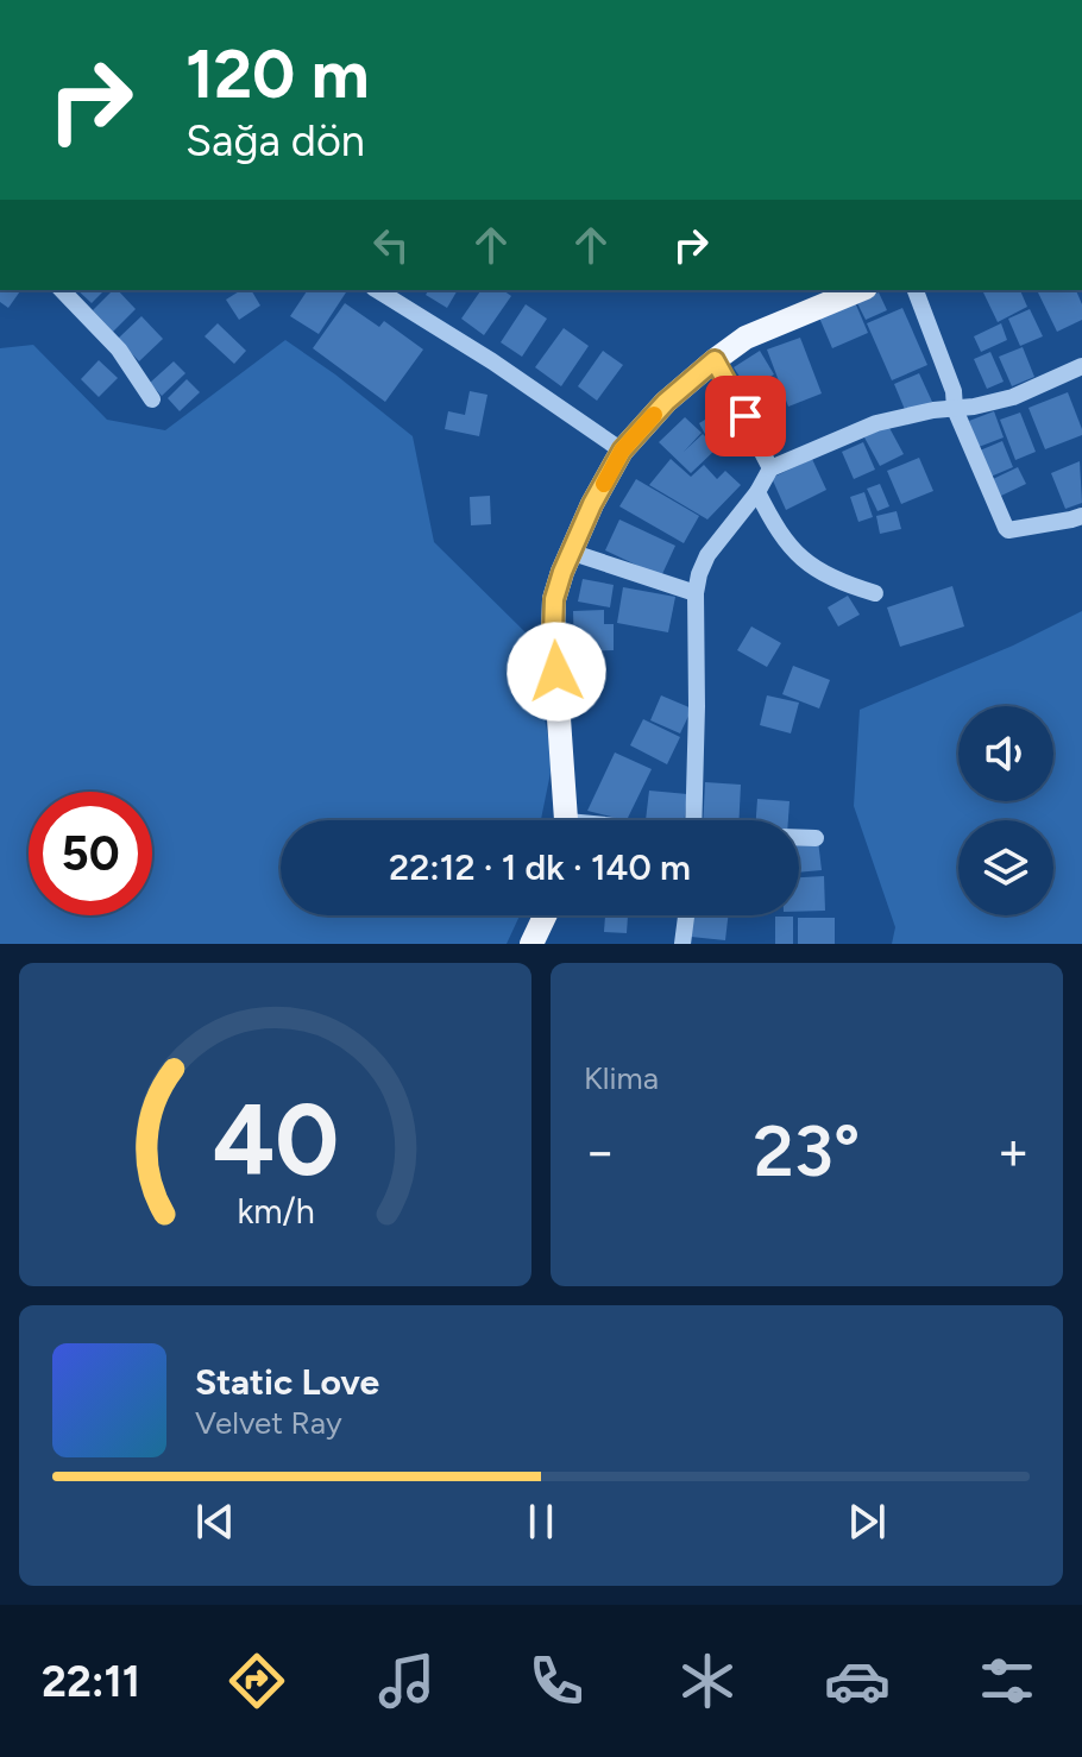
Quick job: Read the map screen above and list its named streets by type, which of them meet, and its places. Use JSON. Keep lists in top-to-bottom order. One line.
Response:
{"page":{"turn":["120 m","Sağa dön"],"limit":"50","trip":"22:12 · 1 dk · 140 m","tile":"Klima","heat":["−","23°","+"],"song":["Static Love","Velvet Ray"],"tabs":"22:11","gauge":["40","km/h"]}}
